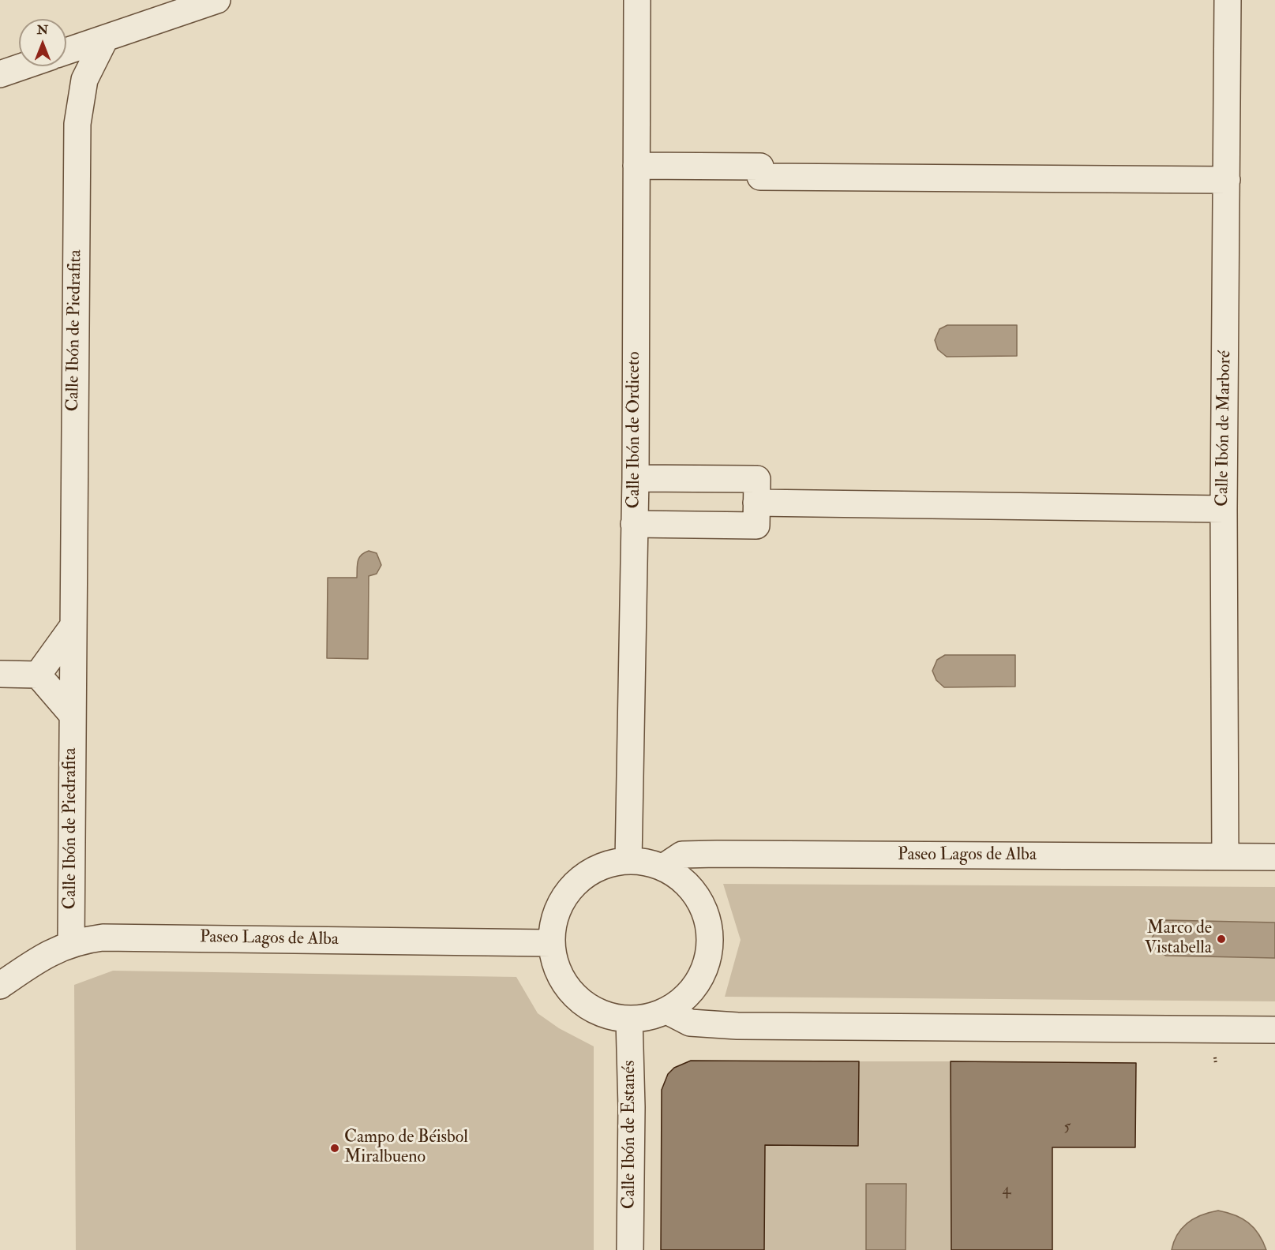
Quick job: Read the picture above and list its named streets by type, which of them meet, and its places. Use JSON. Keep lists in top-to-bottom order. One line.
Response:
{"streets":{"street":["Calle Ibón de Piedrafita","Calle Ibón de Marboré","Calle Ibón de Ordiceto","Paseo Lagos de Alba","Calle Ibón de Estanés"]},"crossings":[["Calle Ibón de Piedrafita","Paseo Lagos de Alba"],["Calle Ibón de Marboré","Paseo Lagos de Alba"],["Calle Ibón de Ordiceto","Paseo Lagos de Alba"],["Calle Ibón de Ordiceto","Calle Ibón de Estanés"],["Paseo Lagos de Alba","Calle Ibón de Estanés"]],"places":["Marco de Vistabella","Campo de Béisbol Miralbueno"],"house_numbers":["5","4"],"north":"top"}
